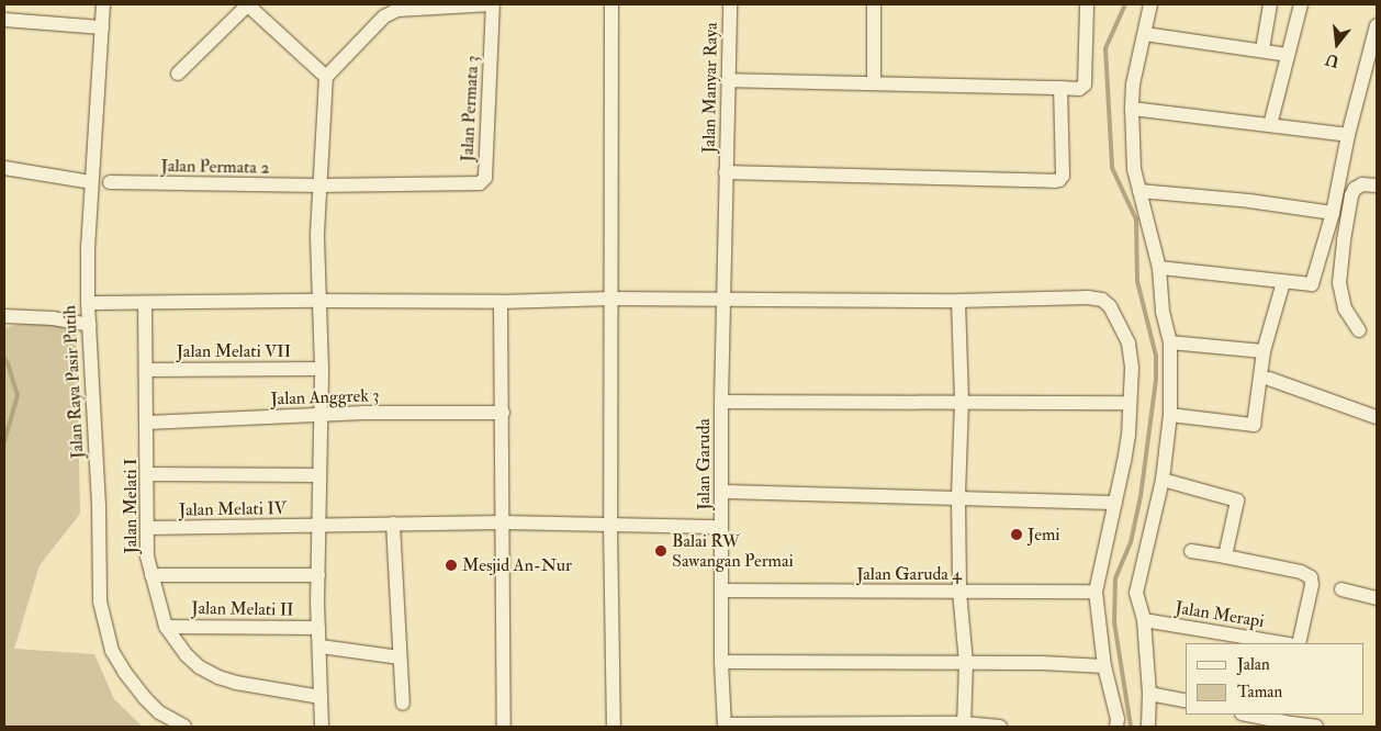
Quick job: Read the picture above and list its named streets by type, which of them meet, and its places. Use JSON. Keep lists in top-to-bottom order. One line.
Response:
{"streets":{"street":["Jalan Manyar Raya","Jalan Permata 3","Jalan Permata 2","Jalan Melati VII","Jalan Raya Pasir Putih","Jalan Anggrek 3","Jalan Garuda","Jalan Melati I","Jalan Melati IV","Jalan Garuda 4","Jalan Melati II","Jalan Merapi"]},"crossings":[["Jalan Manyar Raya","Jalan Garuda"],["Jalan Permata 3","Jalan Permata 2"],["Jalan Melati VII","Jalan Melati I"],["Jalan Anggrek 3","Jalan Melati I"],["Jalan Garuda","Jalan Melati IV"],["Jalan Garuda","Jalan Garuda 4"],["Jalan Melati I","Jalan Melati IV"],["Jalan Melati I","Jalan Melati II"]],"places":["Jemi","Balai RW Sawangan Permai","Mesjid An-Nur"],"legend":["Jalan","Taman"],"north":"bottom"}
